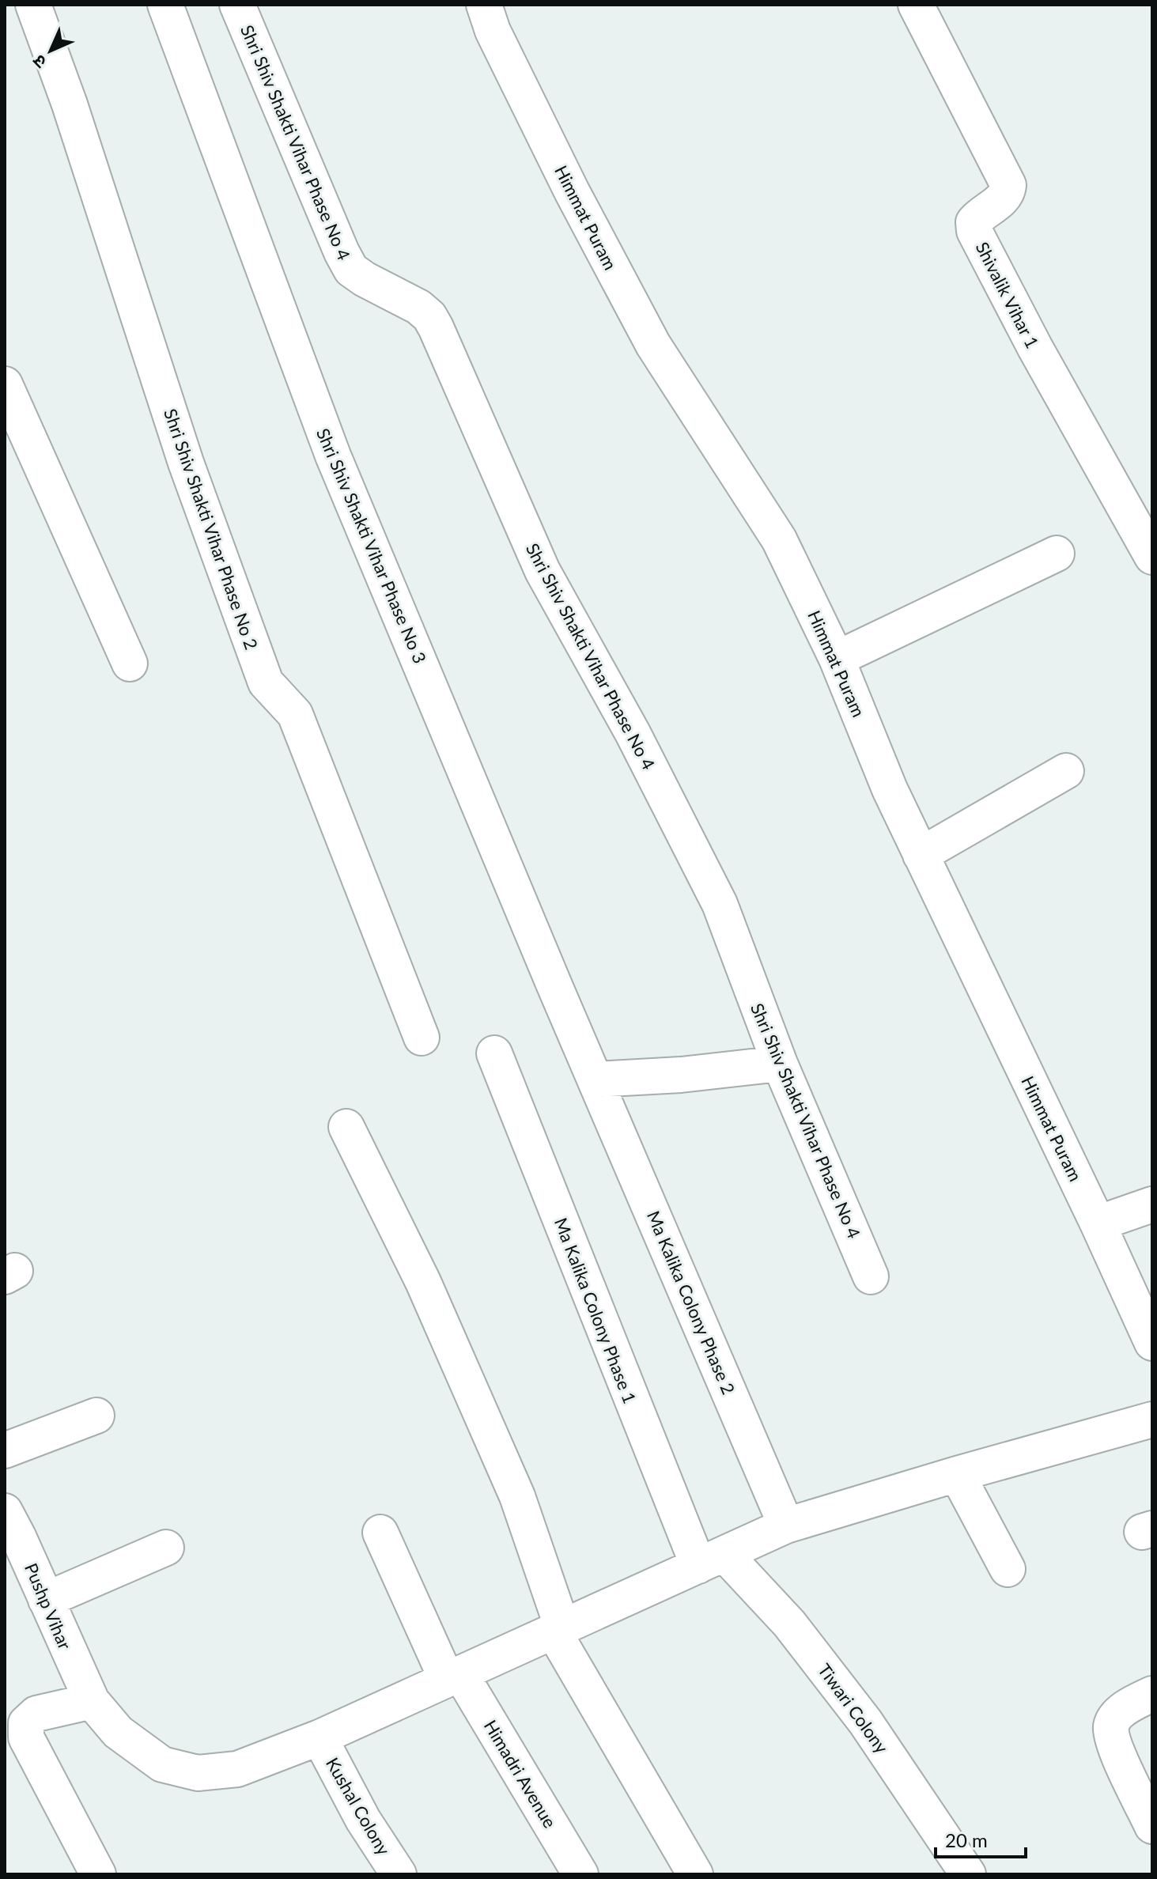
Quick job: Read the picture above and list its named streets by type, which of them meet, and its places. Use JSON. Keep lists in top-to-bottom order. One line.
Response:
{"streets":{"street":["Shri Shiv Shakti Vihar Phase No 4","Himmat Puram","Shivalik Vihar 1","Shri Shiv Shakti Vihar Phase No 2","Shri Shiv Shakti Vihar Phase No 3","Ma Kalika Colony Phase 2","Ma Kalika Colony Phase 1","Pushp Vihar","Tiwari Colony","Himadri Avenue","Kushal Colony"]},"crossings":[["Shri Shiv Shakti Vihar Phase No 3","Ma Kalika Colony Phase 2"],["Ma Kalika Colony Phase 2","Pushp Vihar"],["Ma Kalika Colony Phase 1","Pushp Vihar"],["Ma Kalika Colony Phase 1","Tiwari Colony"],["Pushp Vihar","Tiwari Colony"],["Pushp Vihar","Himadri Avenue"],["Pushp Vihar","Kushal Colony"]],"scale_bar":"20 m","north":"bottom left"}
